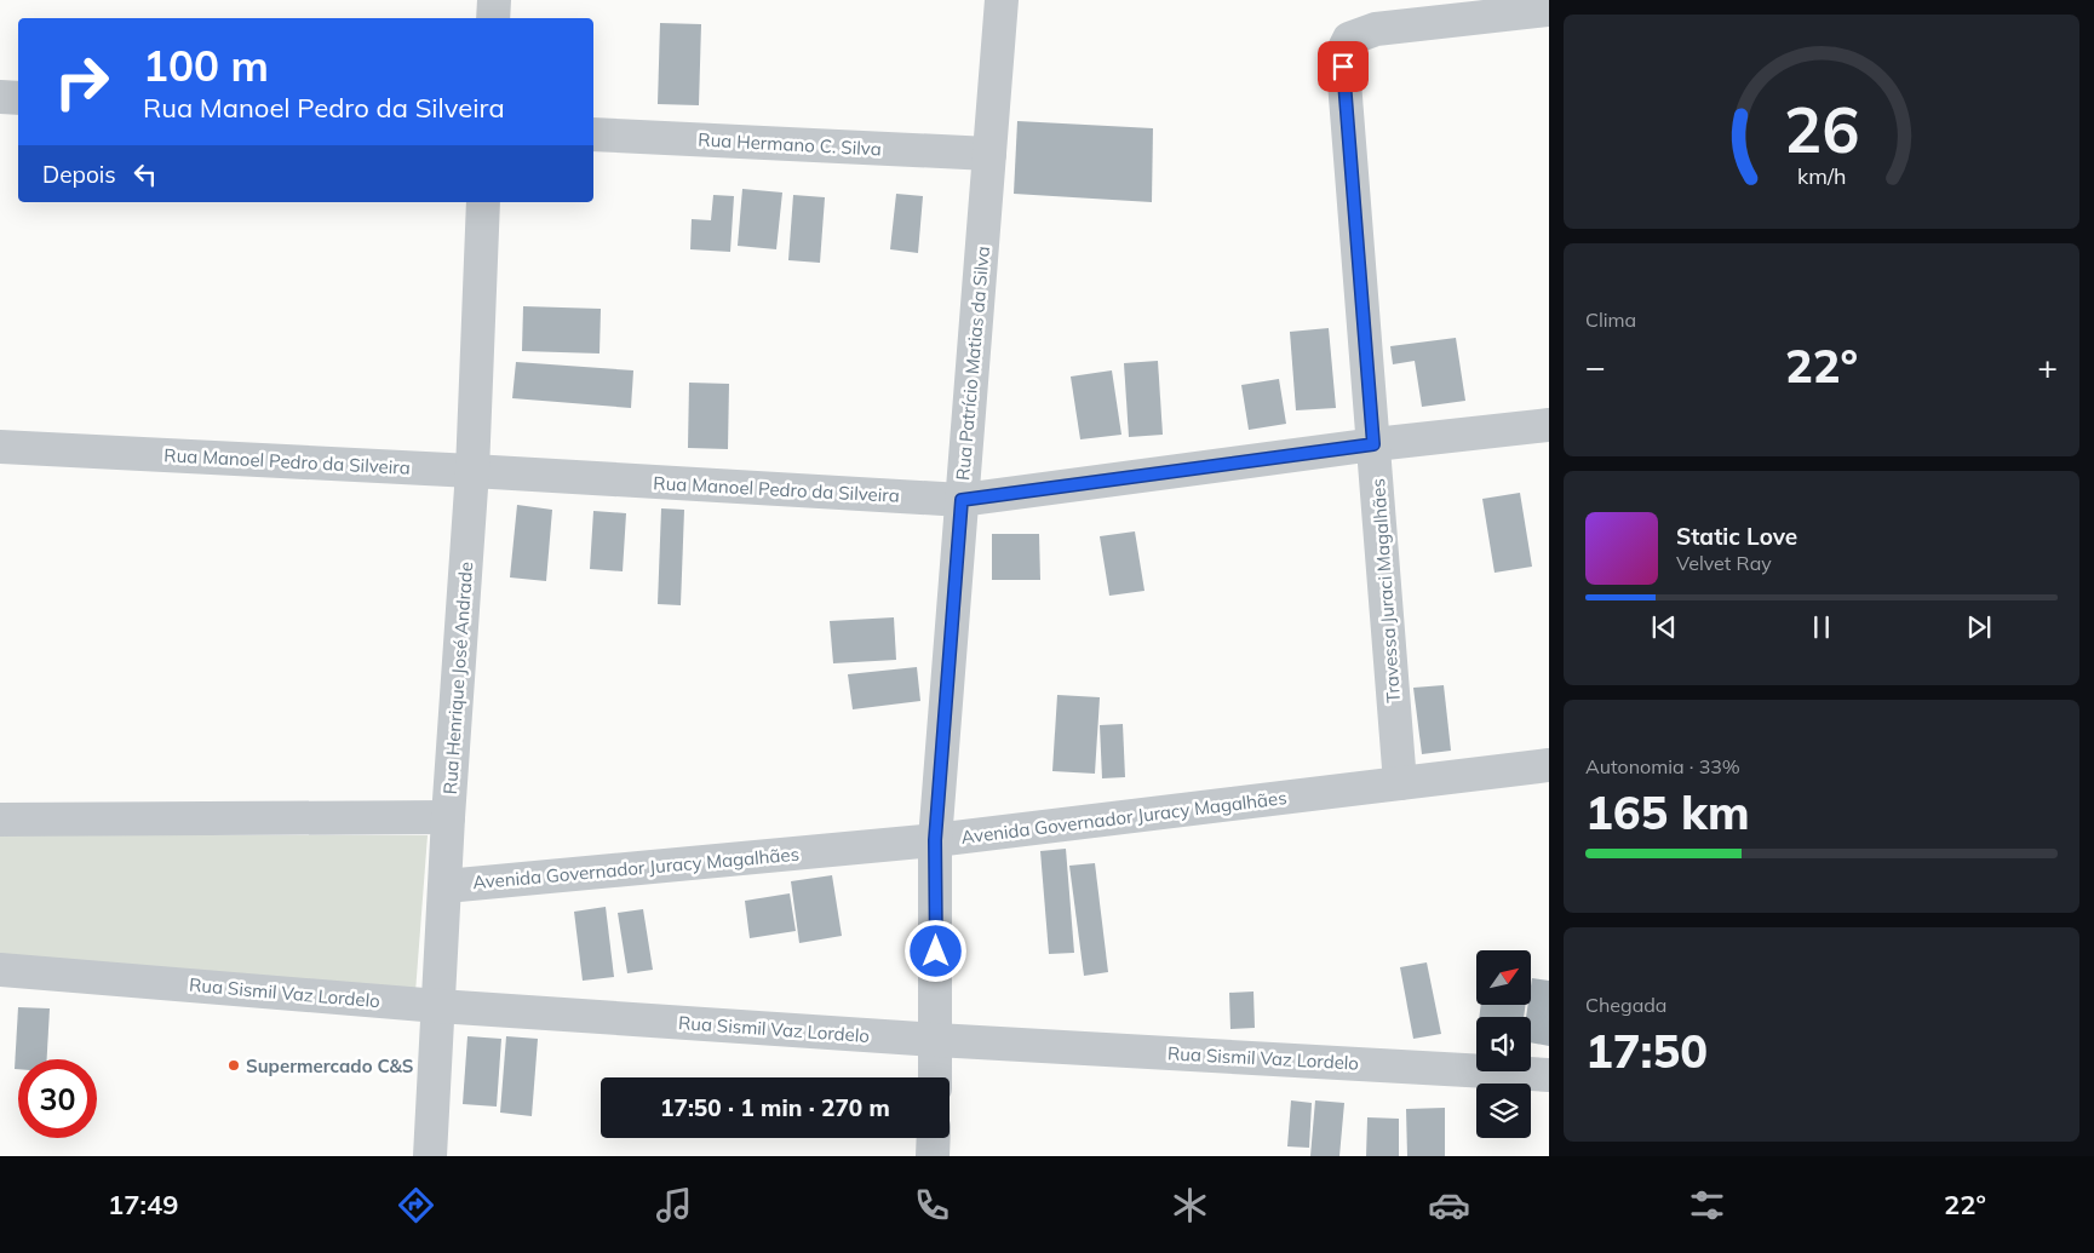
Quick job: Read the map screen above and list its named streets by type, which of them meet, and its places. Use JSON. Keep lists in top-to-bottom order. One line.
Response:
{"streets":{"street":["Rua Hermano C. Silva","Rua Patrício Matias da Silva","Rua Manoel Pedro da Silveira","Travessa Juraci Magalhães","Rua Henrique José Andrade","Avenida Governador Juracy Magalhães","Rua Sismil Vaz Lordelo"]},"crossings":[["Rua Hermano C. Silva","Rua Patrício Matias da Silva"],["Rua Patrício Matias da Silva","Rua Manoel Pedro da Silveira"],["Rua Patrício Matias da Silva","Avenida Governador Juracy Magalhães"],["Rua Patrício Matias da Silva","Rua Sismil Vaz Lordelo"],["Rua Manoel Pedro da Silveira","Travessa Juraci Magalhães"],["Rua Manoel Pedro da Silveira","Rua Henrique José Andrade"],["Travessa Juraci Magalhães","Avenida Governador Juracy Magalhães"],["Rua Henrique José Andrade","Avenida Governador Juracy Magalhães"],["Rua Henrique José Andrade","Rua Sismil Vaz Lordelo"]],"places":["Supermercado C&S"],"north":"top right","page":{"turn":["100 m","Rua Manoel Pedro da Silveira"],"then":"Depois","tile":["Clima",["Autonomia · 33%","165 km"],["Chegada","17:50"]],"heat":["−","22°","+"],"song":["Static Love","Velvet Ray"],"limit":"30","trip":"17:50 · 1 min · 270 m","tabs":["17:49","22°"],"gauge":["26","km/h"]}}
